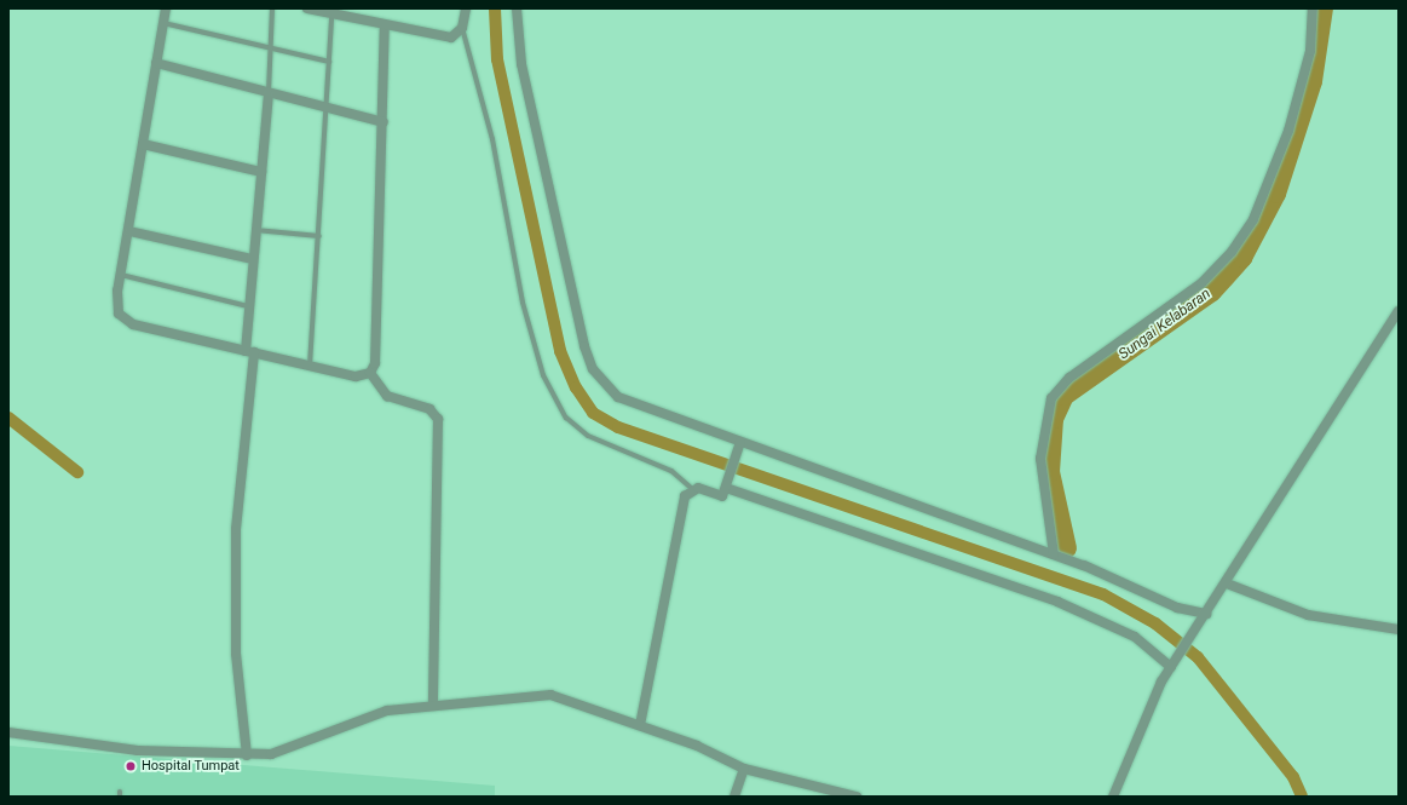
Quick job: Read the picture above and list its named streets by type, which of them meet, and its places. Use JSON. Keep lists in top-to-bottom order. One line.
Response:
{"water":["Sungai Kelabaran"],"places":["Hospital Tumpat"]}
